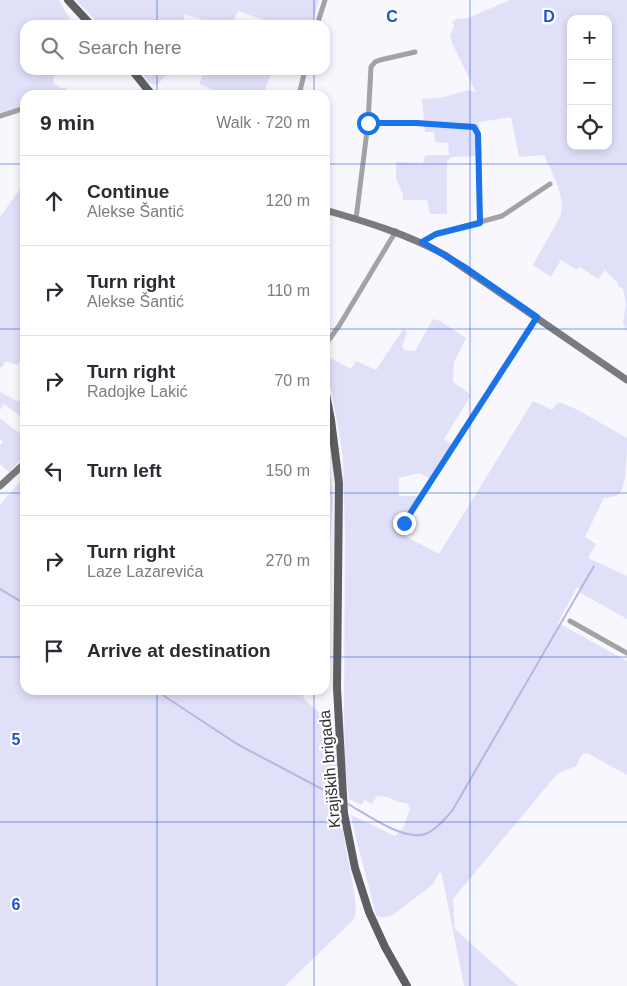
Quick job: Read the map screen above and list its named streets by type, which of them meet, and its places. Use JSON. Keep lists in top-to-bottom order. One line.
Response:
{"streets":{"main road":["Krajiških brigada"]},"page":{"map_buttons":["+","−"],"search":"Search here","heading":["9 min","Walk · 720 m"],"list":[["Continue","Alekse Šantić","120 m"],["Turn right","Alekse Šantić","110 m"],["Turn right","Radojke Lakić","70 m"],["Turn left","150 m"],["Turn right","Laze Lazarevića","270 m"],"Arrive at destination"]},"grid":{"columns":["C","D"],"rows":["5","6"]}}
